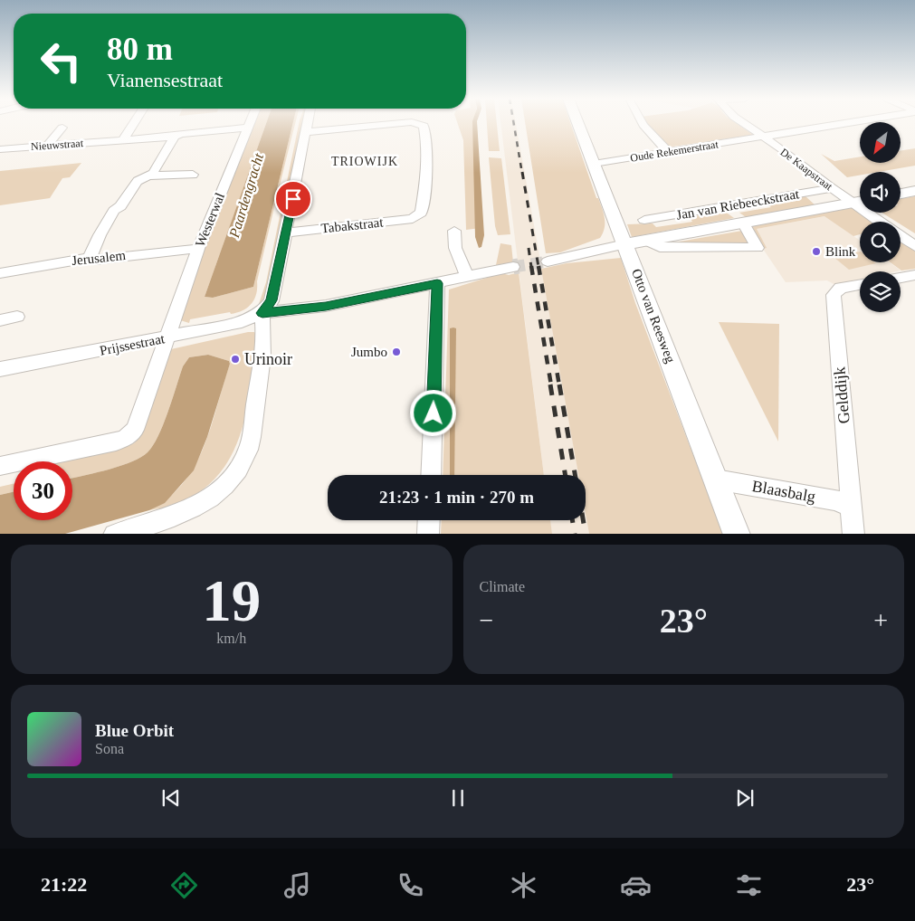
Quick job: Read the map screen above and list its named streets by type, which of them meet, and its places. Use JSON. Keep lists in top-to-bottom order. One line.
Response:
{"streets":{"street":["Nieuwstraat","Oude Rekemerstraat","De Kaapstraat","Jan van Riebeeckstraat","Westerwal","Tabakstraat","Jerusalem","Otto van Reesweg","Prijssestraat","Gelddijk","Blaasbalg"]},"crossings":[["Nieuwstraat","Westerwal"],["Oude Rekemerstraat","De Kaapstraat"],["Oude Rekemerstraat","Otto van Reesweg"],["De Kaapstraat","Jan van Riebeeckstraat"],["Jan van Riebeeckstraat","Otto van Reesweg"],["Westerwal","Jerusalem"],["Westerwal","Prijssestraat"],["Otto van Reesweg","Blaasbalg"],["Gelddijk","Blaasbalg"]],"districts":["TRIOWIJK"],"water":["Paardengracht"],"places":["Blink","Jumbo","Urinoir"],"north":"bottom left","page":{"turn":["80 m","Vianensestraat"],"limit":"30","trip":"21:23 · 1 min · 270 m","tile":[["19","km/h"],"Climate"],"heat":["−","23°","+"],"song":["Blue Orbit","Sona"],"tabs":["21:22","23°"]}}
